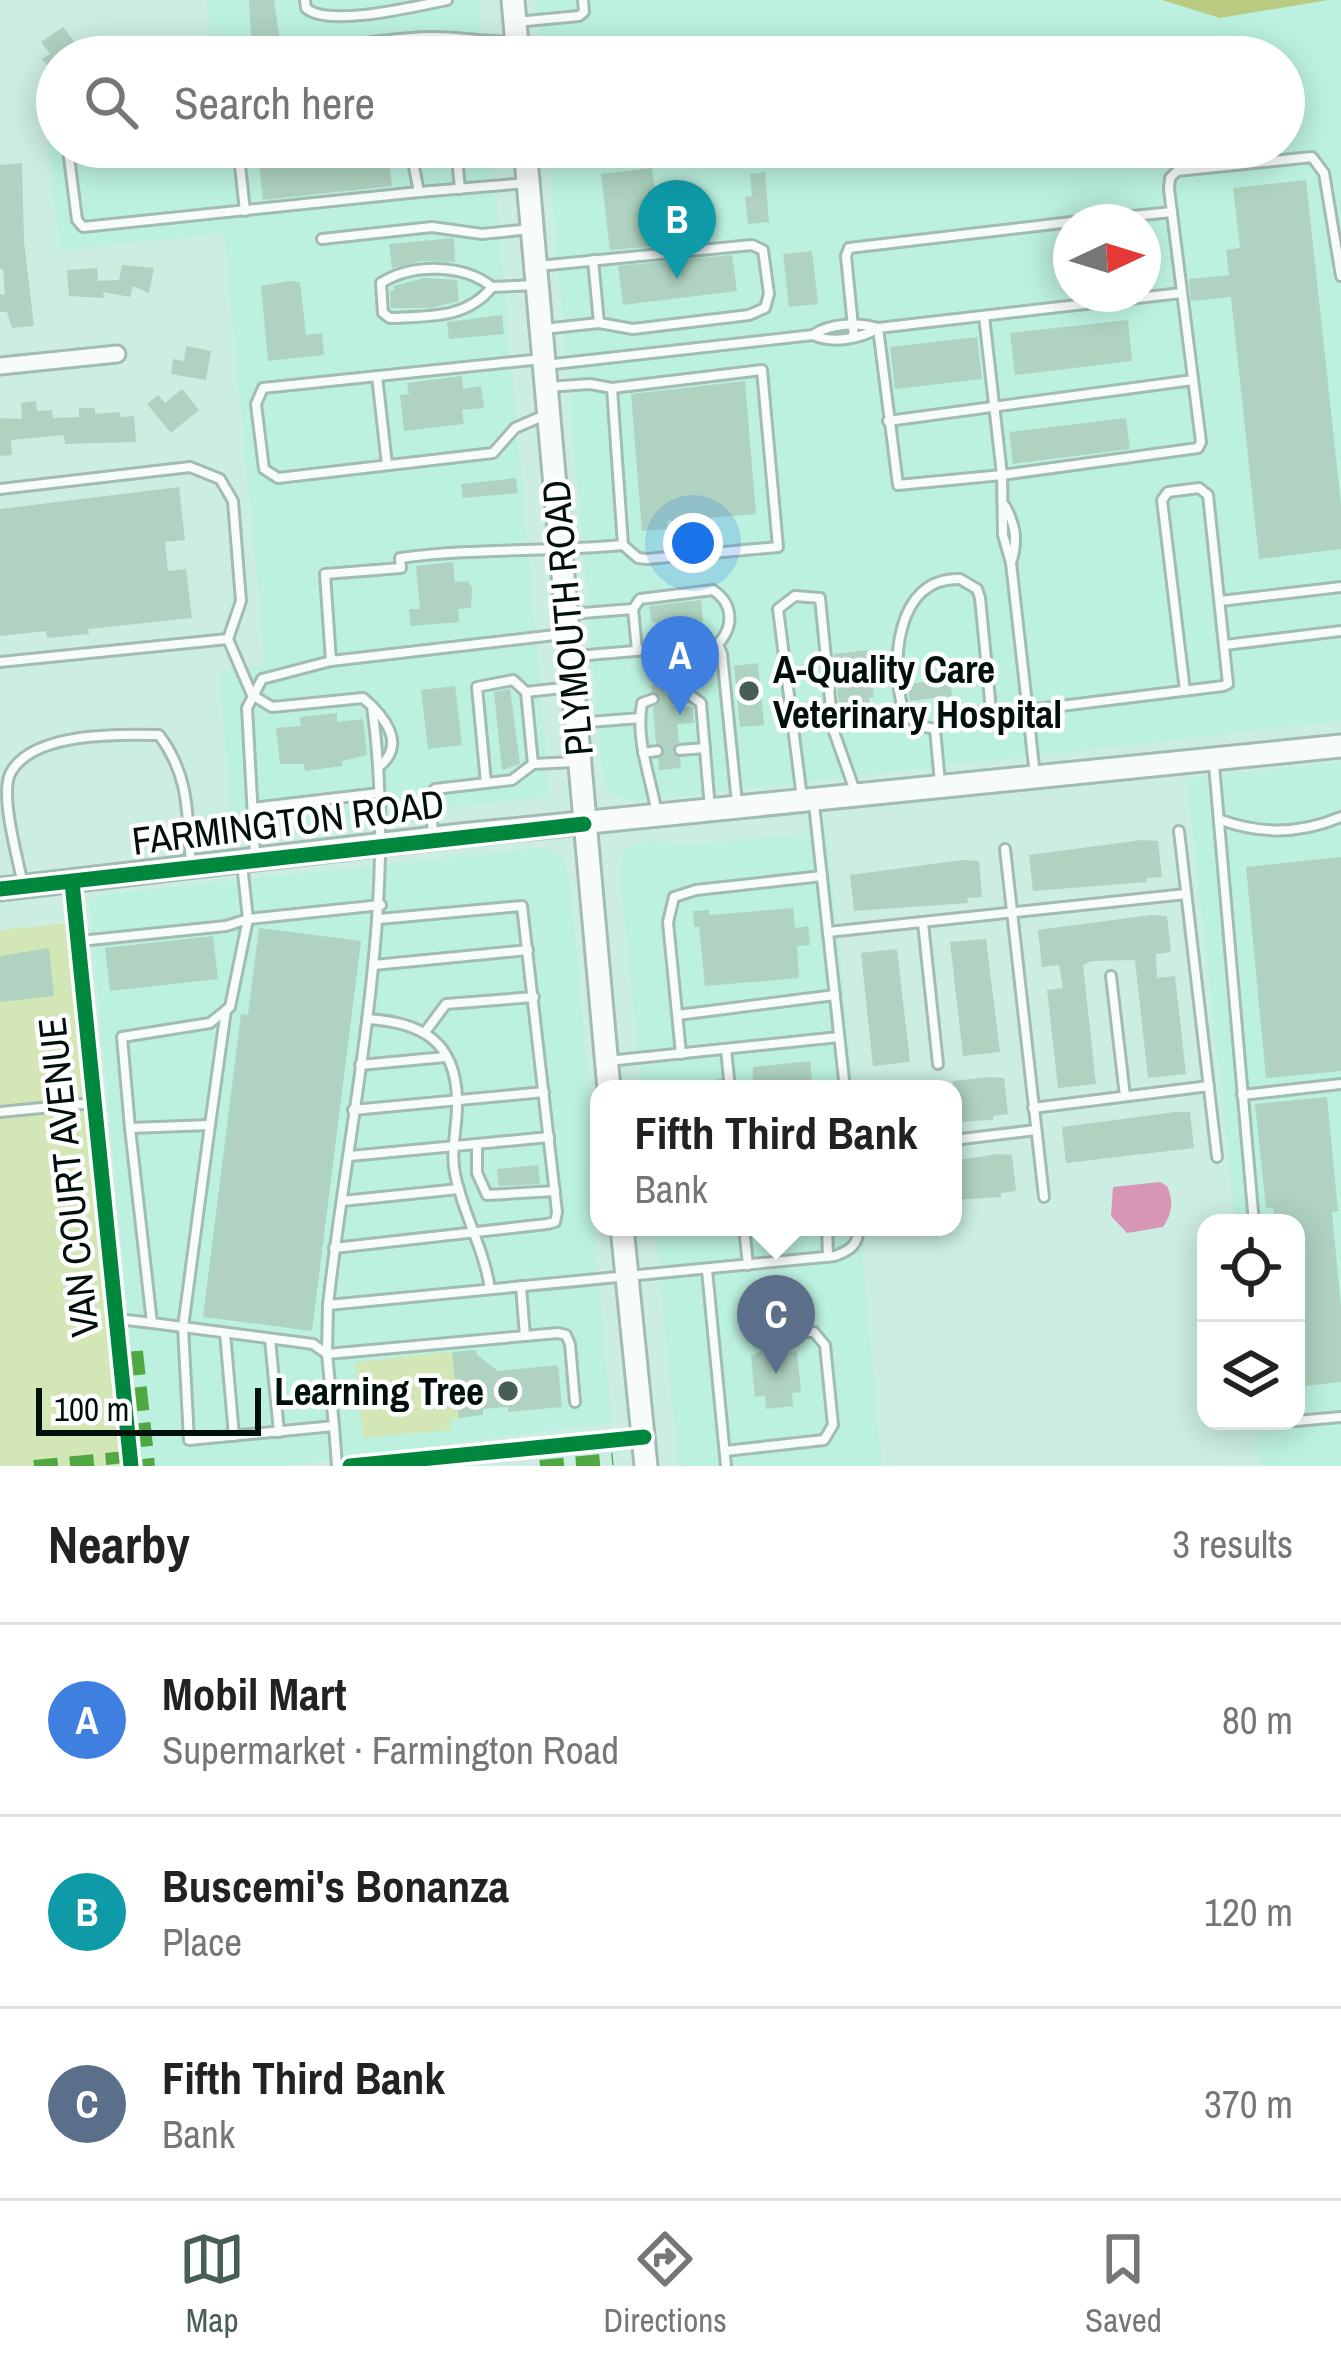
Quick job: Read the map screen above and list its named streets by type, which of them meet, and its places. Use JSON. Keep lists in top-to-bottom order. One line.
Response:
{"streets":{"main road":["PLYMOUTH ROAD","FARMINGTON ROAD"],"street":["VAN COURT AVENUE"]},"crossings":[["PLYMOUTH ROAD","FARMINGTON ROAD"],["FARMINGTON ROAD","VAN COURT AVENUE"]],"places":["A-Quality Care Veterinary Hospital","Learning Tree"],"scale_bar":"100 m","north":"right","page":{"search":"Search here","pins":["B","A","C"],"popup":["Fifth Third Bank","Bank"],"scale":"100 m","heading":["Nearby","3 results"],"list":[{"mark":"A","name":"Mobil Mart","note":"Supermarket · Farmington Road","value":"80 m"},{"mark":"B","name":"Buscemi's Bonanza","note":"Place","value":"120 m"},{"mark":"C","name":"Fifth Third Bank","note":"Bank","value":"370 m"}],"nav":["Map","Directions","Saved"]}}
